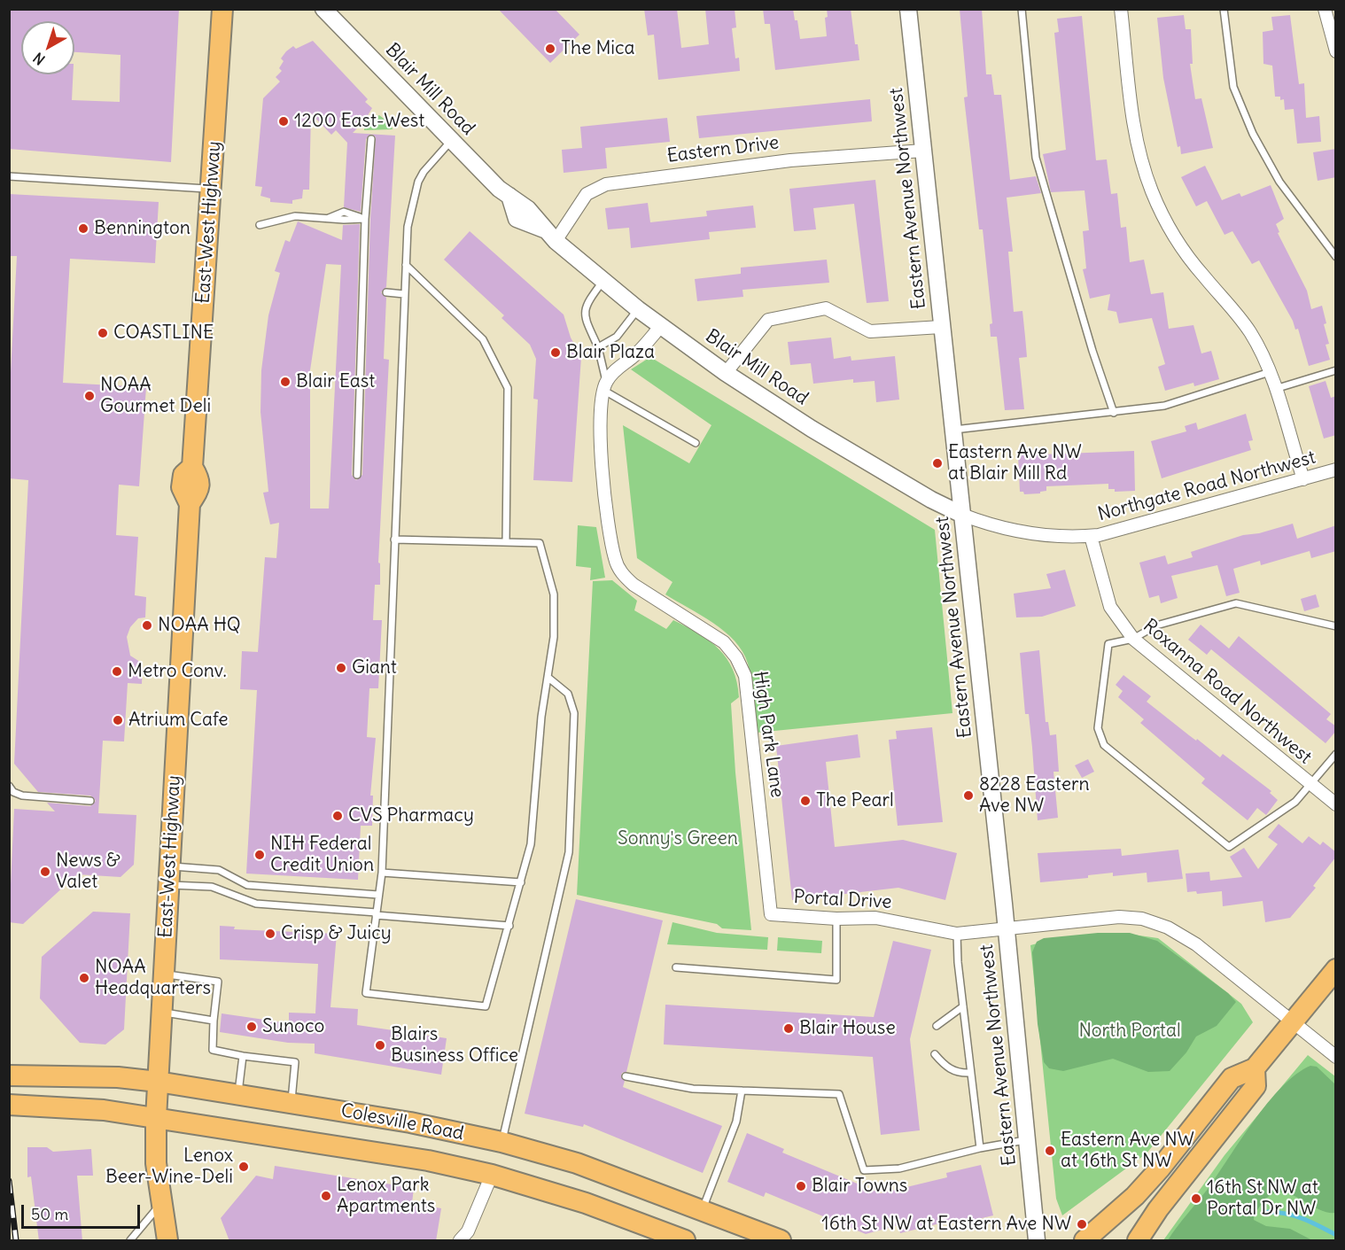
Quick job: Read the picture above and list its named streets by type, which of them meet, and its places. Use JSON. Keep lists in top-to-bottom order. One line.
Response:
{"streets":{"main road":["East-West Highway","Colesville Road"],"street":["Blair Mill Road","Eastern Drive","Eastern Avenue Northwest","Northgate Road Northwest","Roxanna Road Northwest","High Park Lane","Portal Drive"]},"crossings":[["Blair Mill Road","Eastern Drive"],["Blair Mill Road","Eastern Avenue Northwest"],["Blair Mill Road","Northgate Road Northwest"],["Eastern Drive","Eastern Avenue Northwest"],["Eastern Avenue Northwest","Northgate Road Northwest"],["Eastern Avenue Northwest","Portal Drive"],["East-West Highway","Colesville Road"],["Northgate Road Northwest","Roxanna Road Northwest"],["High Park Lane","Portal Drive"]],"parks":["Sonny's Green","North Portal"],"places":["The Mica","1200 East-West","Bennington","COASTLINE","Blair Plaza","Blair East","NOAA Gourmet Deli","Eastern Ave NW at Blair Mill Rd","NOAA HQ","Giant","Metro Conv.","Atrium Cafe","8228 Eastern Ave NW","The Pearl","CVS Pharmacy","NIH Federal Credit Union","News & Valet","Crisp & Juicy","NOAA Headquarters","Sunoco","Blair House","Blairs Business Office","Eastern Ave NW at 16th St NW","Lenox Beer-Wine-Deli","Blair Towns","Lenox Park Apartments","16th St NW at Portal Dr NW","16th St NW at Eastern Ave NW"],"scale_bar":"50 m","north":"bottom left"}
